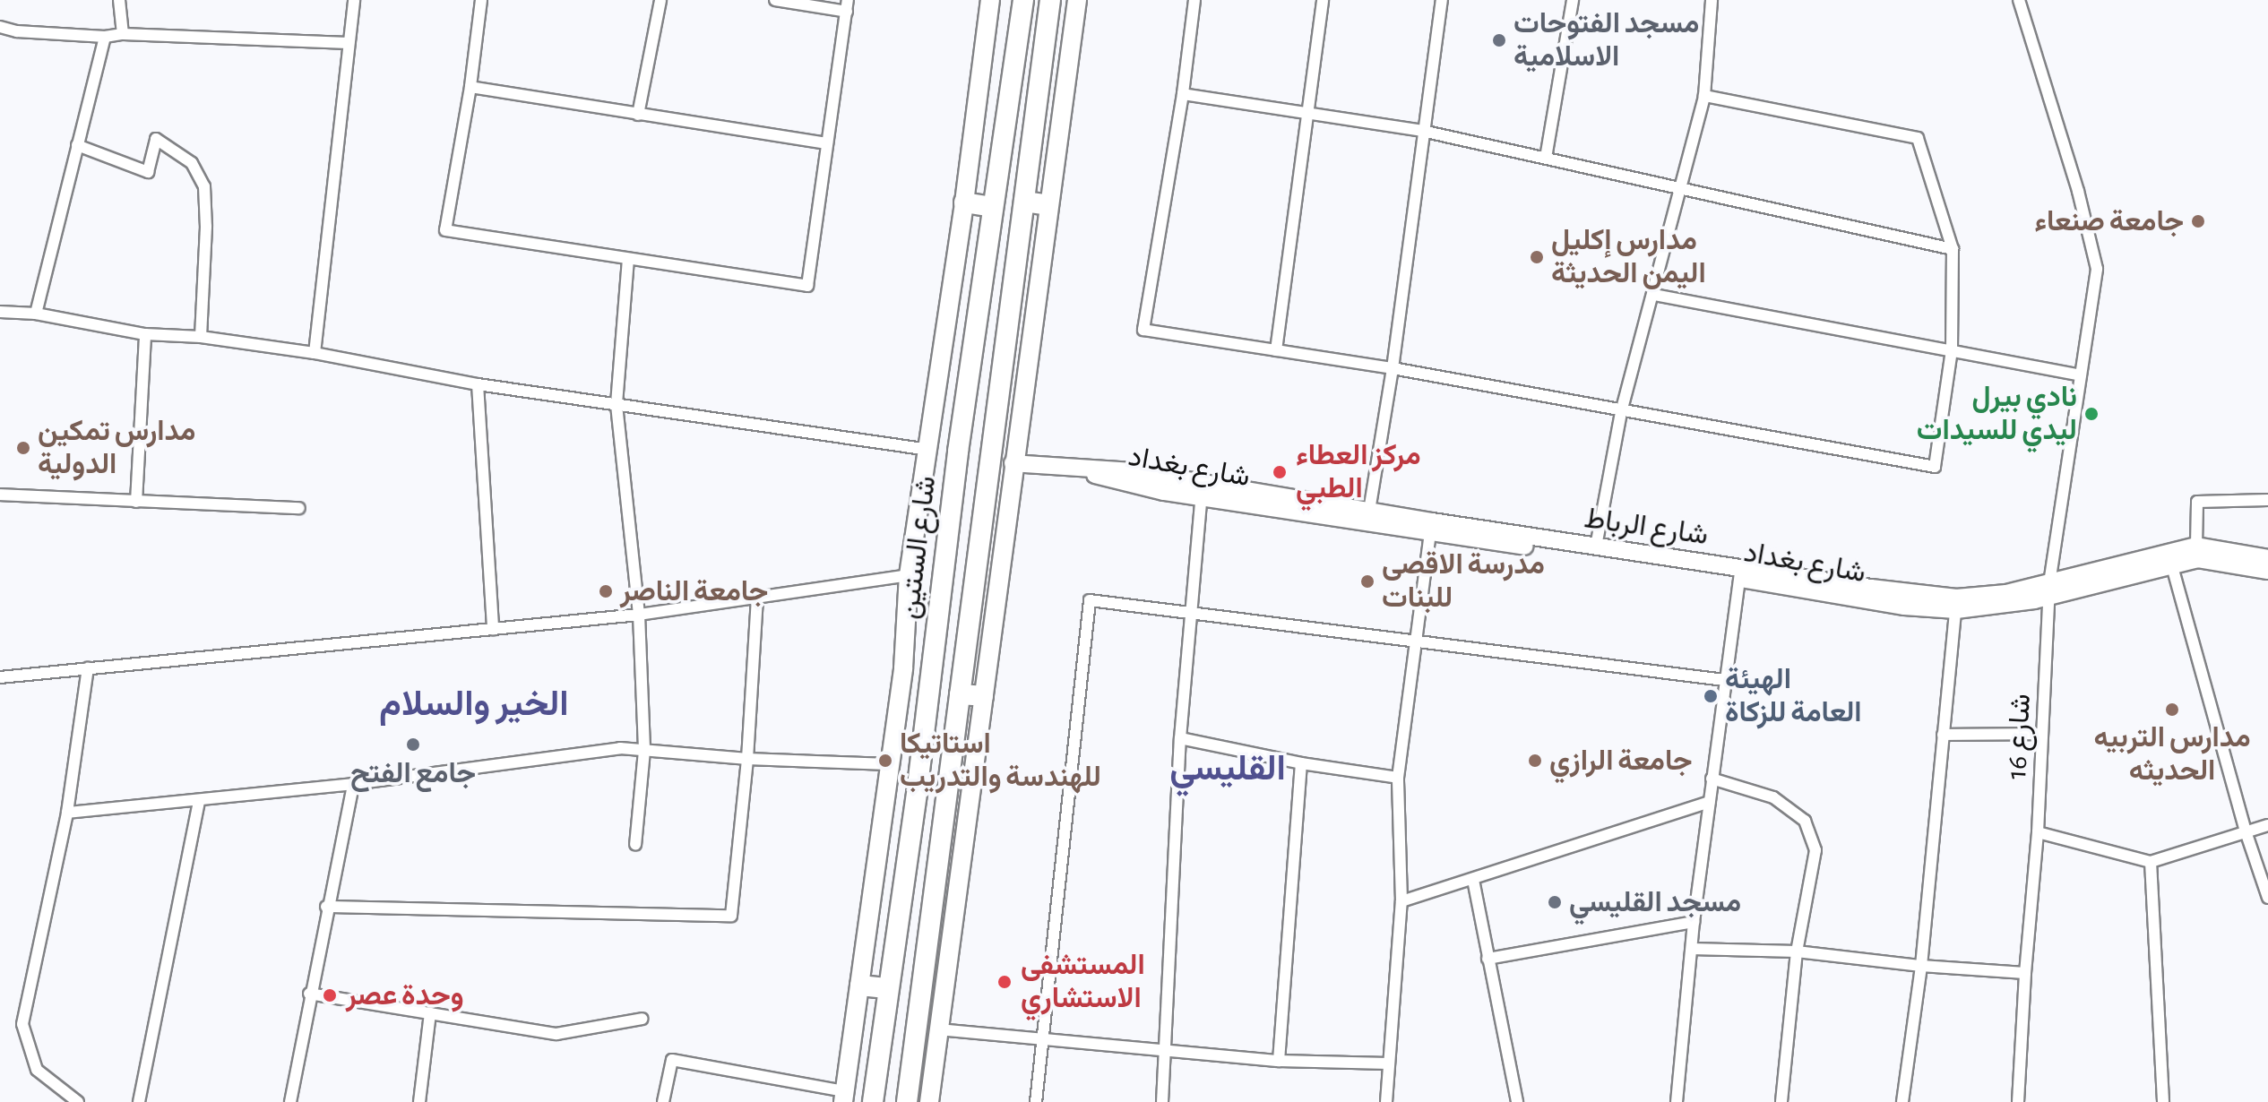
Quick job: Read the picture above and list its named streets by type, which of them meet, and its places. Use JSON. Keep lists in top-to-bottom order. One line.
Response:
{"streets":{"highway":["شارع الستين"],"street":["شارع بغداد","شارع الرباط","شارع 16"]},"crossings":[["شارع بغداد","شارع الرباط"]],"districts":["الخير والسلام","القليسي"],"places":["مسجد الفتوحات الاسلامية","جامعة صنعاء","مدارس إكليل اليمن الحديثة","نادي بيرل ليدي للسيدات","مدارس تمكين الدولية","مركز العطاء الطبي","مدرسة الاقصى للبنات","جامعة الناصر","الهيئة العامة للزكاة","مدارس التربيه الحديثه","جامع الفتح","استاتيكا للهندسة والتدريب","جامعة الرازي","مسجد القليسي","المستشفى الاستشاري","وحدة عصر"]}
